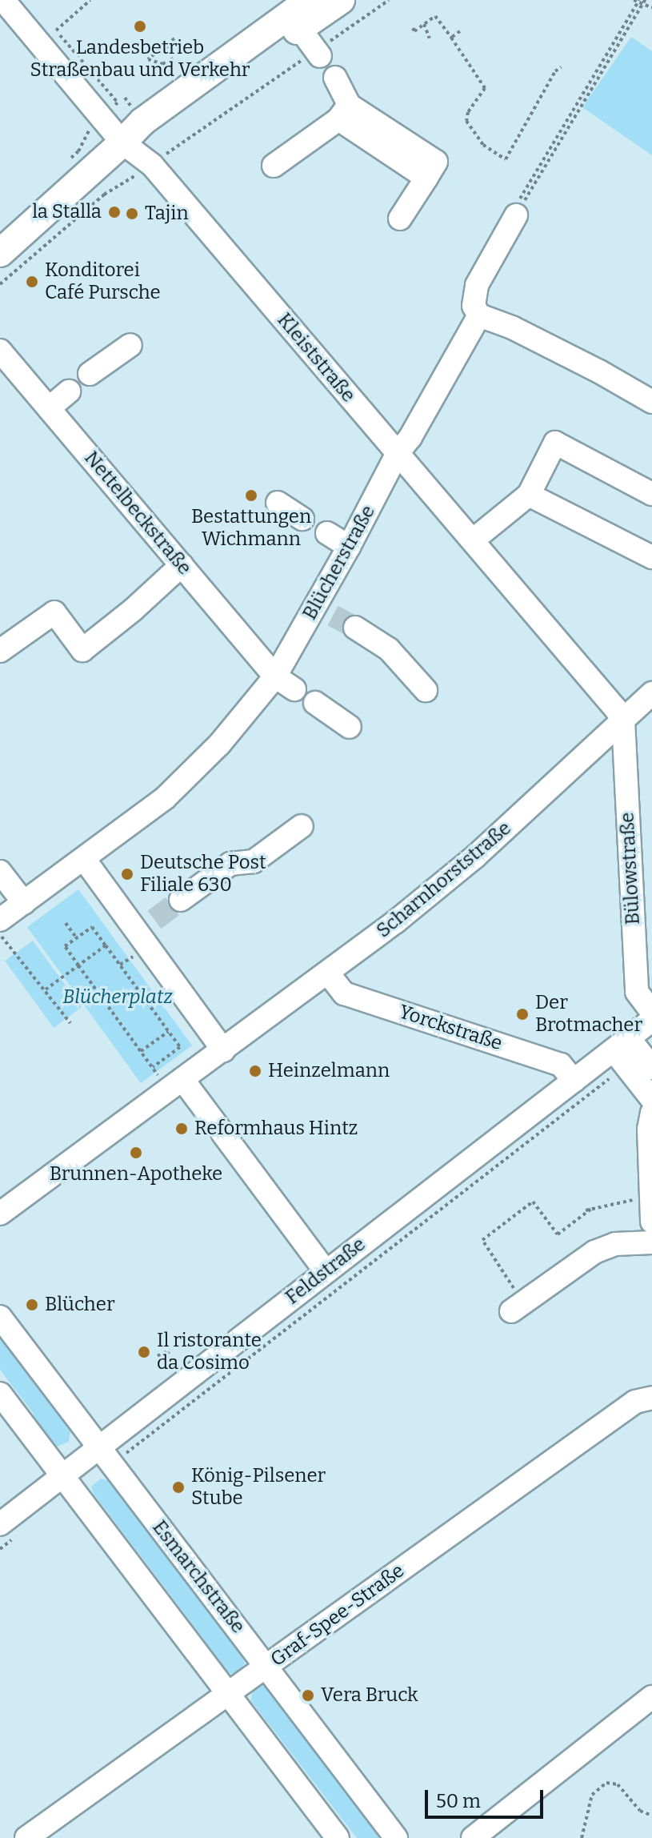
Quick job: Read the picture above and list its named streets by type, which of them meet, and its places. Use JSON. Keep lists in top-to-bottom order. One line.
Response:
{"streets":{"street":["Kleiststraße","Nettelbeckstraße","Blücherstraße","Bülowstraße","Scharnhorststraße","Yorckstraße","Feldstraße","Esmarchstraße","Graf-Spee-Straße"]},"crossings":[["Kleiststraße","Blücherstraße"],["Kleiststraße","Bülowstraße"],["Kleiststraße","Scharnhorststraße"],["Nettelbeckstraße","Blücherstraße"],["Bülowstraße","Scharnhorststraße"],["Scharnhorststraße","Yorckstraße"],["Yorckstraße","Feldstraße"],["Feldstraße","Esmarchstraße"],["Esmarchstraße","Graf-Spee-Straße"]],"parks":["Blücherplatz"],"places":["Landesbetrieb Straßenbau und Verkehr","la Stalla","Tajin","Konditorei Café Pursche","Bestattungen Wichmann","Deutsche Post Filiale 630","Der Brotmacher","Heinzelmann","Reformhaus Hintz","Brunnen-Apotheke","Blücher","Il ristorante da Cosimo","König-Pilsener Stube","Vera Bruck"],"scale_bar":"50 m"}
